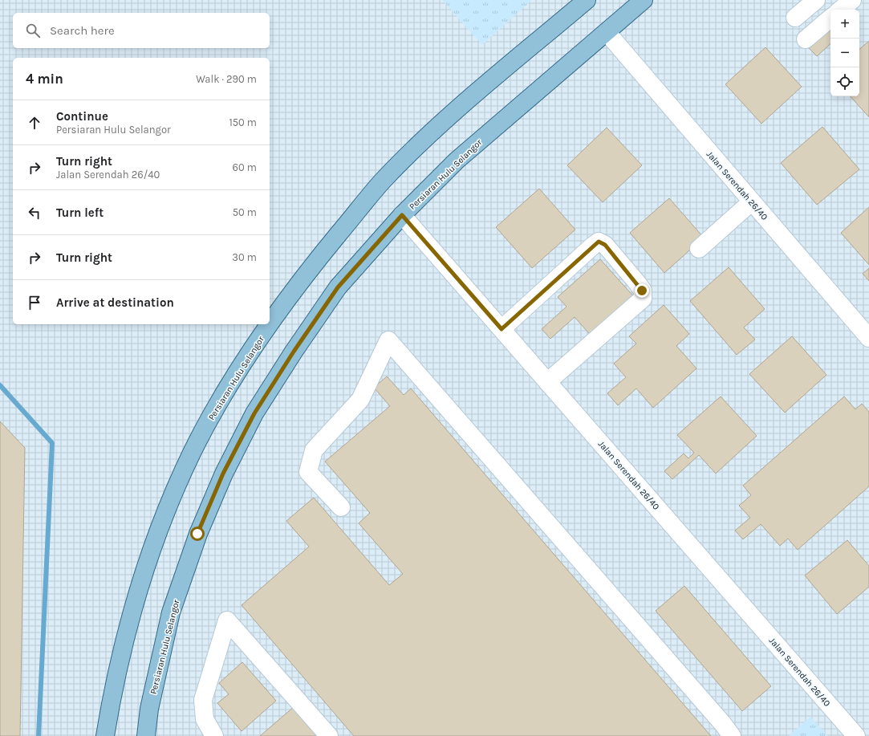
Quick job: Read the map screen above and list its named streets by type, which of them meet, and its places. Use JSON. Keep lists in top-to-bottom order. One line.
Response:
{"streets":{"main road":["Persiaran Hulu Selangor"],"street":["Jalan Serendah 26/40"]},"crossings":[["Persiaran Hulu Selangor","Jalan Serendah 26/40"]],"page":{"map_buttons":["+","−"],"search":"Search here","heading":["4 min","Walk · 290 m"],"list":[["Continue","Persiaran Hulu Selangor","150 m"],["Turn right","Jalan Serendah 26/40","60 m"],["Turn left","50 m"],["Turn right","30 m"],"Arrive at destination"]}}
